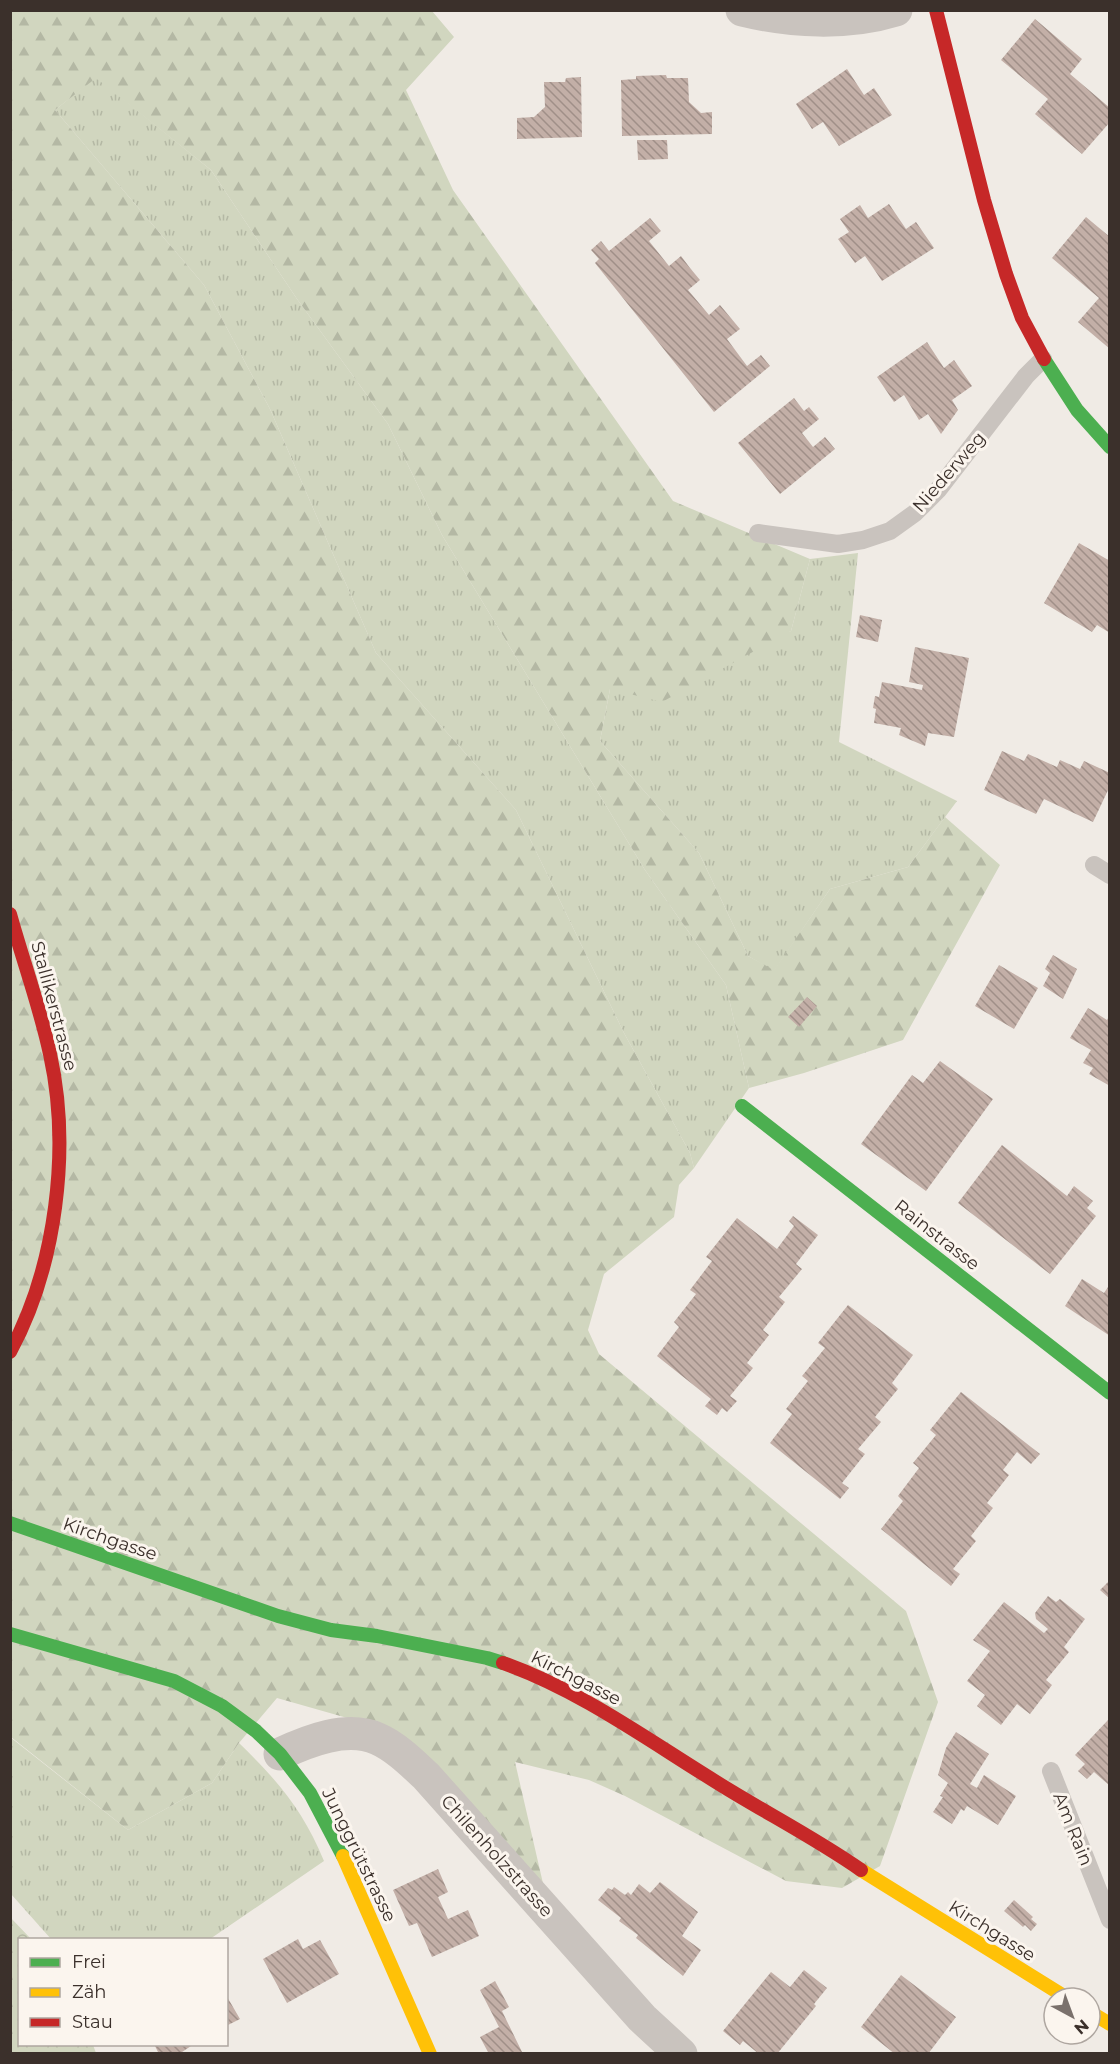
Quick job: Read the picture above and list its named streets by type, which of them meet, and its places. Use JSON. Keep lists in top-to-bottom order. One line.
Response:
{"streets":{"street":["Stallikerstrasse","Rainstrasse","Kirchgasse","Junggrütstrasse","Chilenholzstrasse"],"lane":["Niederweg","Am Rain"]},"crossings":[["Junggrütstrasse","Chilenholzstrasse"]],"legend":["Frei","Zäh","Stau"],"north":"bottom right"}
